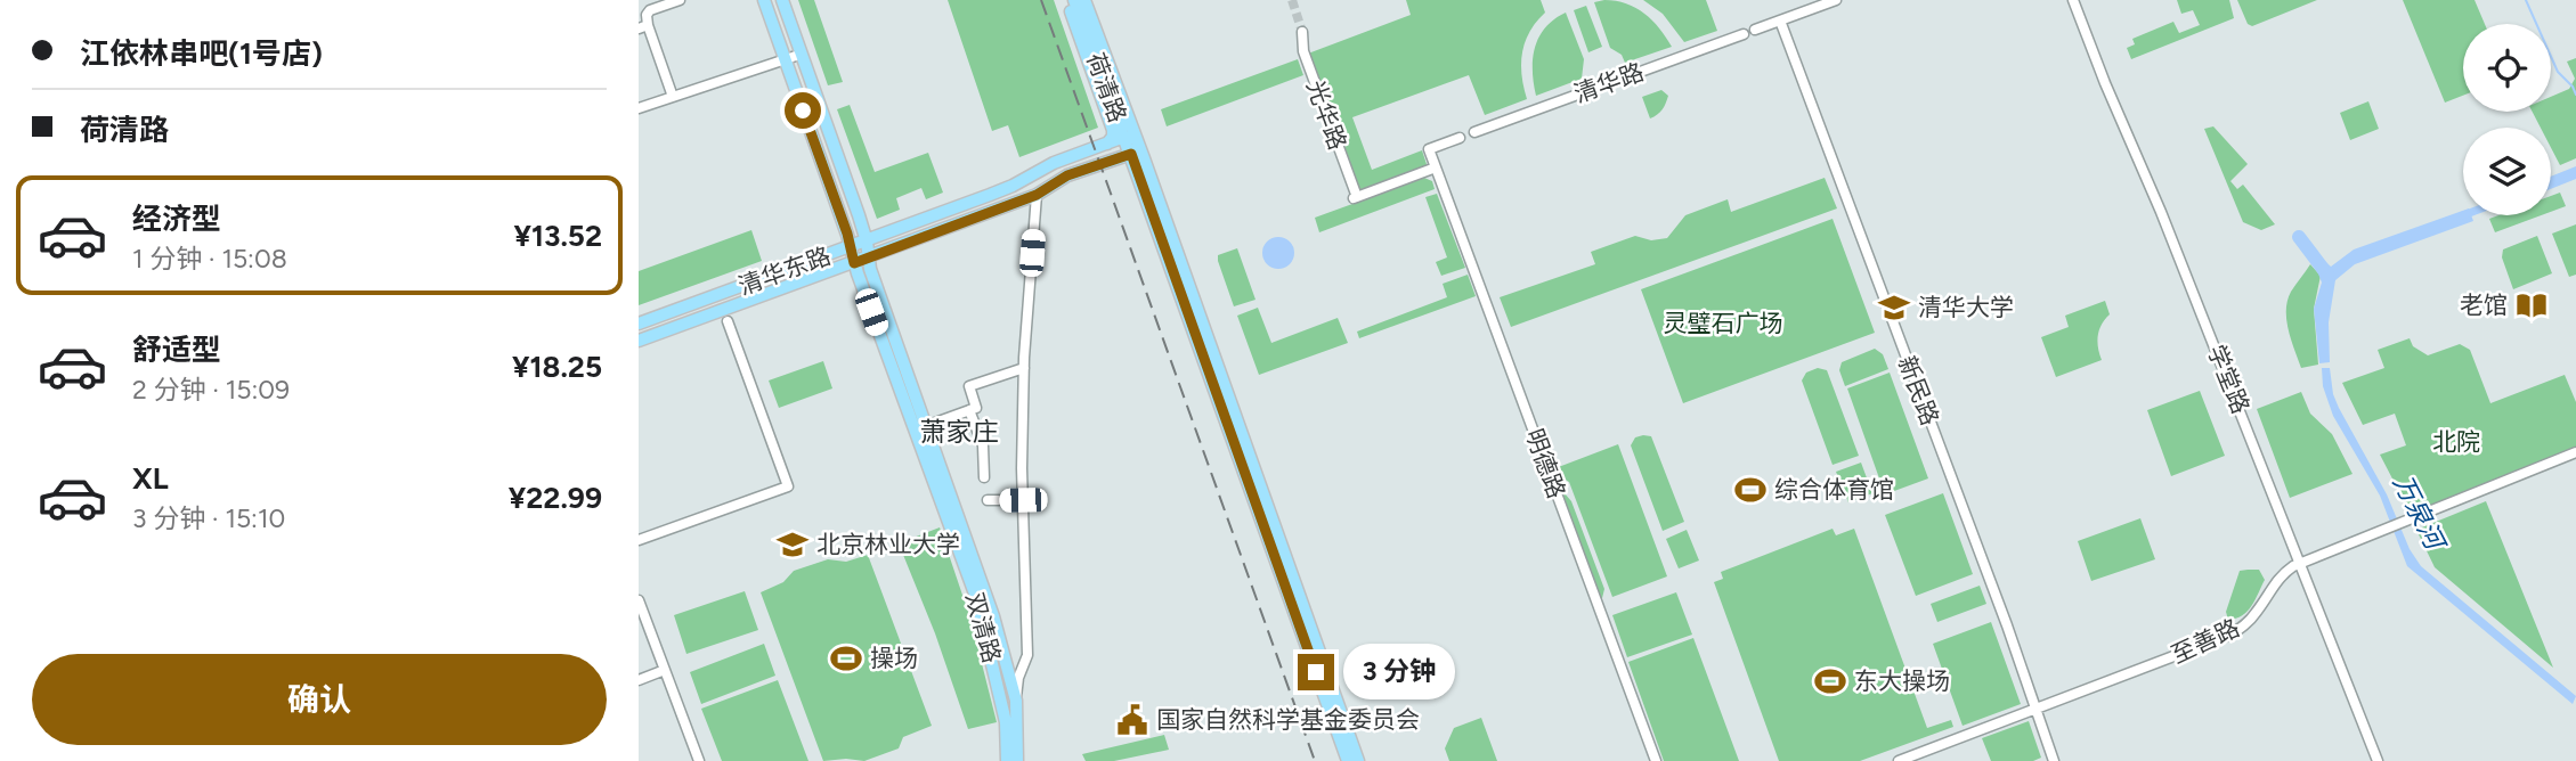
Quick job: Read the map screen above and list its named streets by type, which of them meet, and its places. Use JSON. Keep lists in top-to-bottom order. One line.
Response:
{"streets":{"main road":["荷清路","清华东路","双清路"],"street":["清华路","光华路","学堂路","新民路","明德路","至善路"]},"crossings":[["荷清路","清华东路"],["光华路","明德路"],["清华东路","双清路"],["学堂路","至善路"],["新民路","至善路"]],"districts":["萧家庄"],"water":["万泉河"],"parks":["灵璧石广场","北院"],"places":{"library":["老馆"],"school or university":["清华大学","北京林业大学"],"sports":["综合体育馆","操场","东大操场"],"public building":["国家自然科学基金委员会"]},"page":{"banner":["江依林串吧(1号店)","荷清路"],"list":[{"name":"经济型","note":"1 分钟 · 15:08","value":"¥13.52"},{"name":"舒适型","note":"2 分钟 · 15:09","value":"¥18.25"},{"name":"XL","note":"3 分钟 · 15:10","value":"¥22.99"}],"buttons":"确认","bubble":"3 分钟"}}
